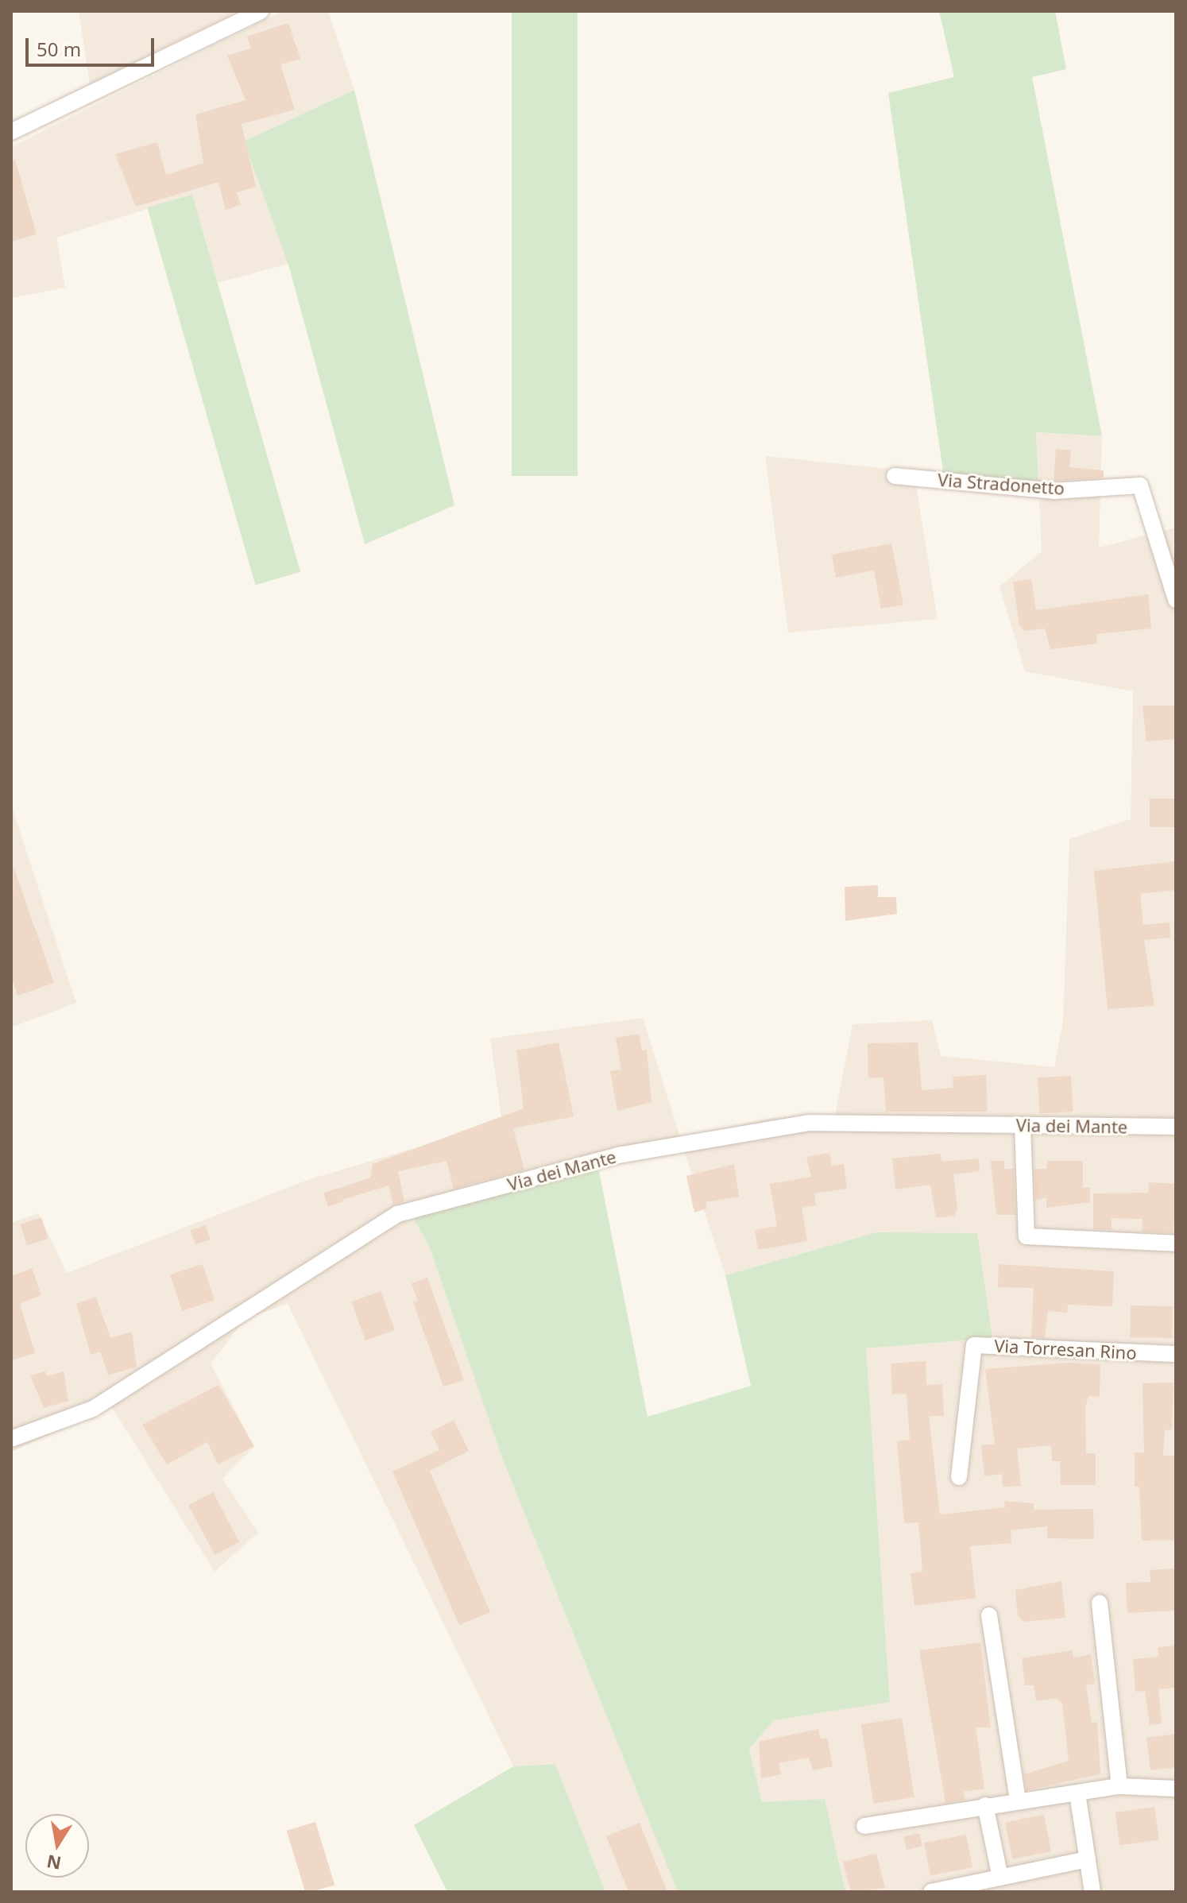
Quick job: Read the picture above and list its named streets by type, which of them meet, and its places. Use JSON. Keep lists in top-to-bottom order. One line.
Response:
{"streets":{"street":["Via Stradonetto","Via dei Mante","Via Torresan Rino"]},"scale_bar":"50 m","north":"bottom"}
